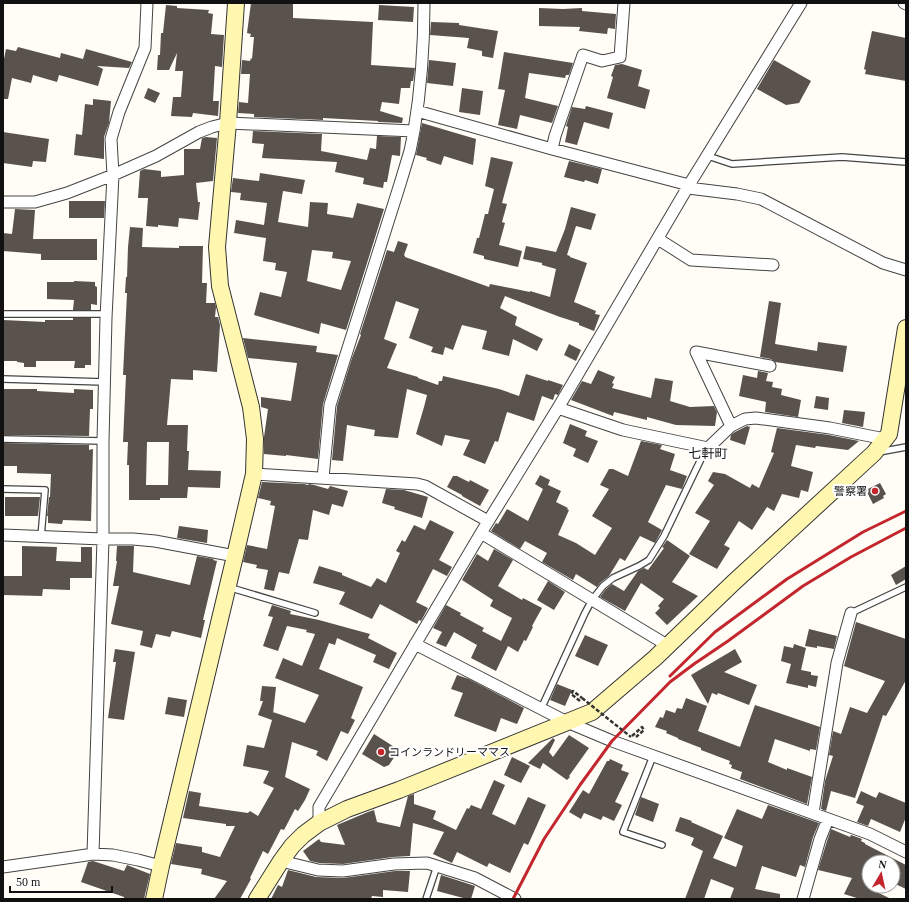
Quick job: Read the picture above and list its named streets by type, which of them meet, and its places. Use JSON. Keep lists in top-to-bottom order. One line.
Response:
{"districts":["七軒町"],"places":["警察署","コインランドリーママス"],"scale_bar":"50 m","north":"top"}
